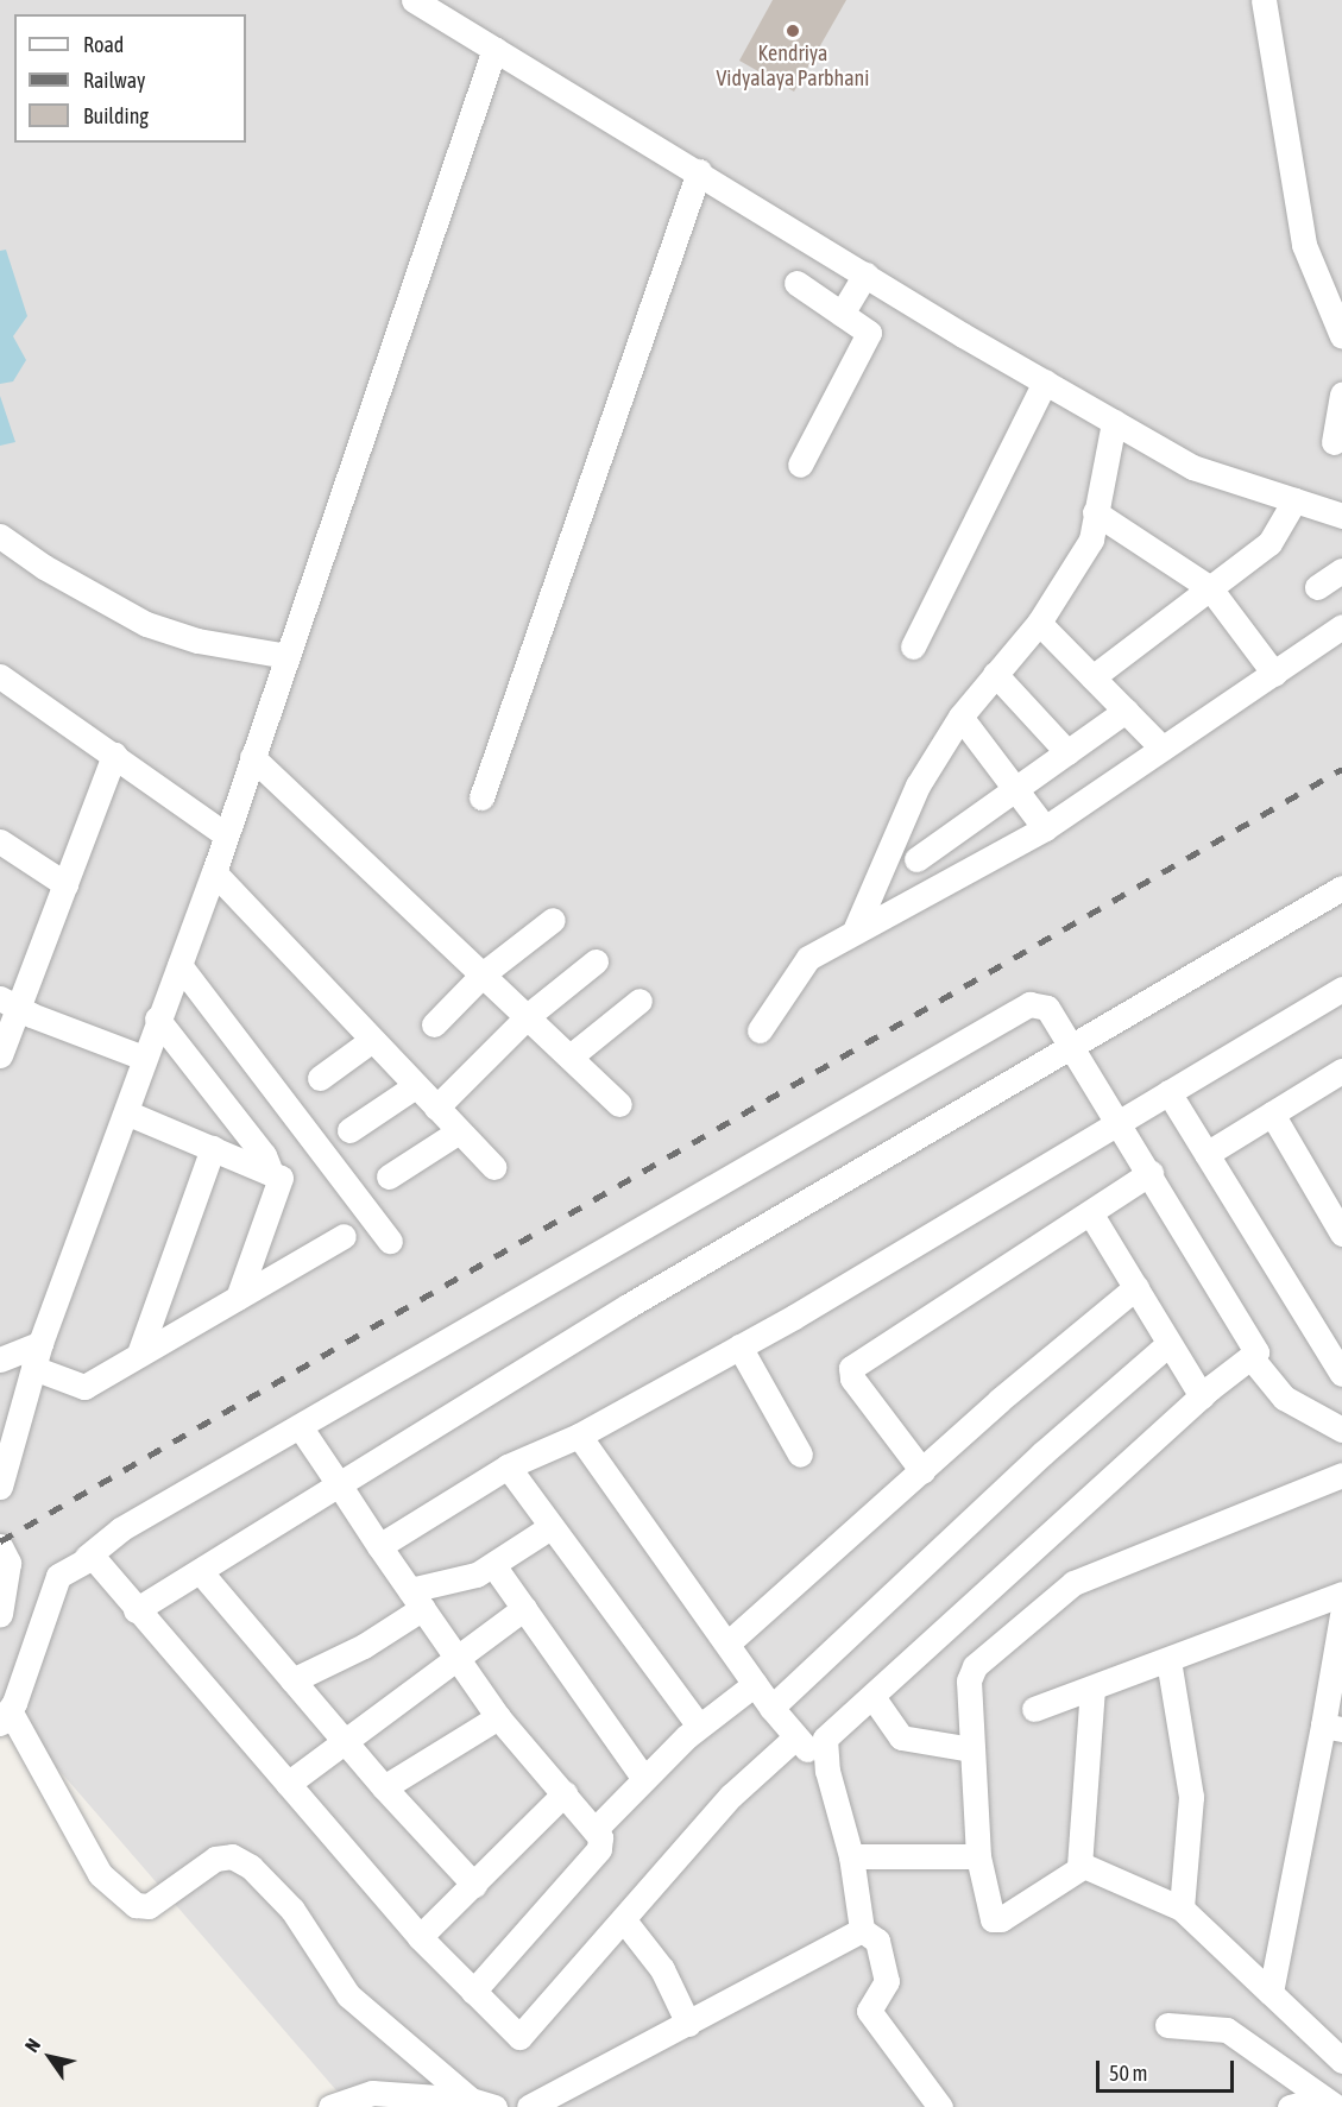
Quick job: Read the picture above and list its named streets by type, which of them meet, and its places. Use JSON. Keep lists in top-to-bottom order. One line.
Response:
{"places":["Kendriya Vidyalaya Parbhani"],"legend":["Road","Railway","Building"],"scale_bar":"50 m","north":"top left"}
